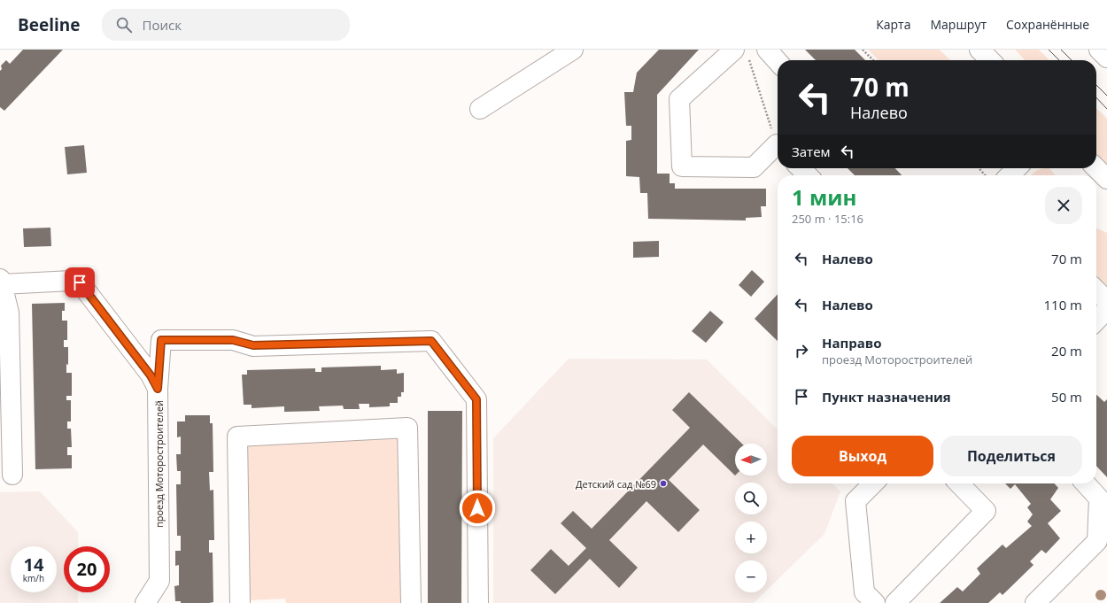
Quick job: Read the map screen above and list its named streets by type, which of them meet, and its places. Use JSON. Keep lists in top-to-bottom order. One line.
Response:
{"streets":{"street":["проезд Моторостроителей"]},"places":["Детский сад №69"],"north":"left","page":{"header":"Beeline","search":"Поиск","nav":["Карта","Маршрут","Сохранённые"],"turn":["70 m","Налево"],"then":"Затем","heading":["1 мин","250 m · 15:16"],"list":[{"name":"Налево","value":"70 m"},{"name":"Налево","value":"110 m"},{"name":"Направо","note":"проезд Моторостроителей","value":"20 m"},{"name":"Пункт назначения","value":"50 m"}],"buttons":["Выход","Поделиться"],"map_buttons":["+","−"],"speed":"14 km/h","limit":"20"}}
